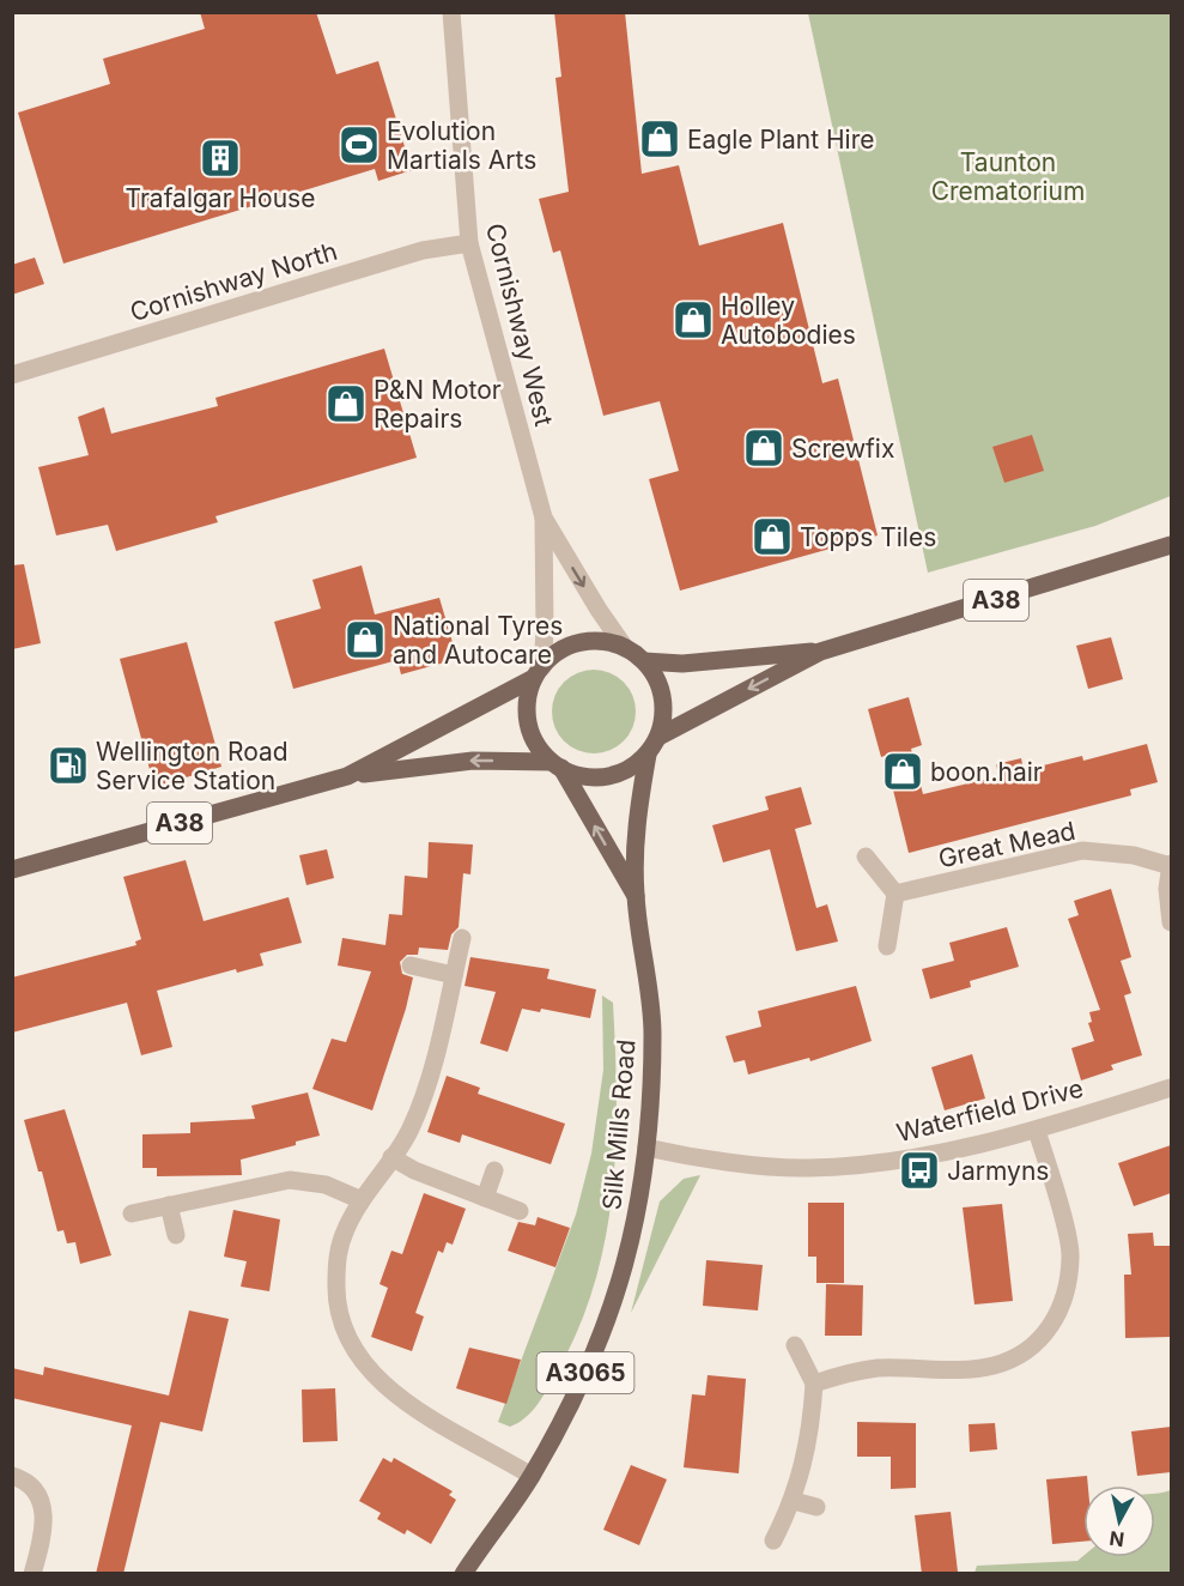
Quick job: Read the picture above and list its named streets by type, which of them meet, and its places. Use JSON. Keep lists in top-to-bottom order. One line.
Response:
{"streets":{"main road":["A38","Silk Mills Road","A3065"],"street":["Cornishway North","Cornishway West","Great Mead","Waterfield Drive"]},"crossings":[["Cornishway North","Cornishway West"],["Cornishway West","A38"],["Cornishway West","Silk Mills Road"],["A38","Silk Mills Road"],["Waterfield Drive","Silk Mills Road"]],"parks":["Taunton Crematorium"],"places":{"shop":["Eagle Plant Hire","Holley Autobodies","P&N Motor Repairs","Screwfix","Topps Tiles","National Tyres and Autocare","boon.hair"],"sports":["Evolution Martials Arts"],"building":["Trafalgar House"],"fuel station":["Wellington Road Service Station"],"bus stop":["Jarmyns"]},"north":"bottom"}
